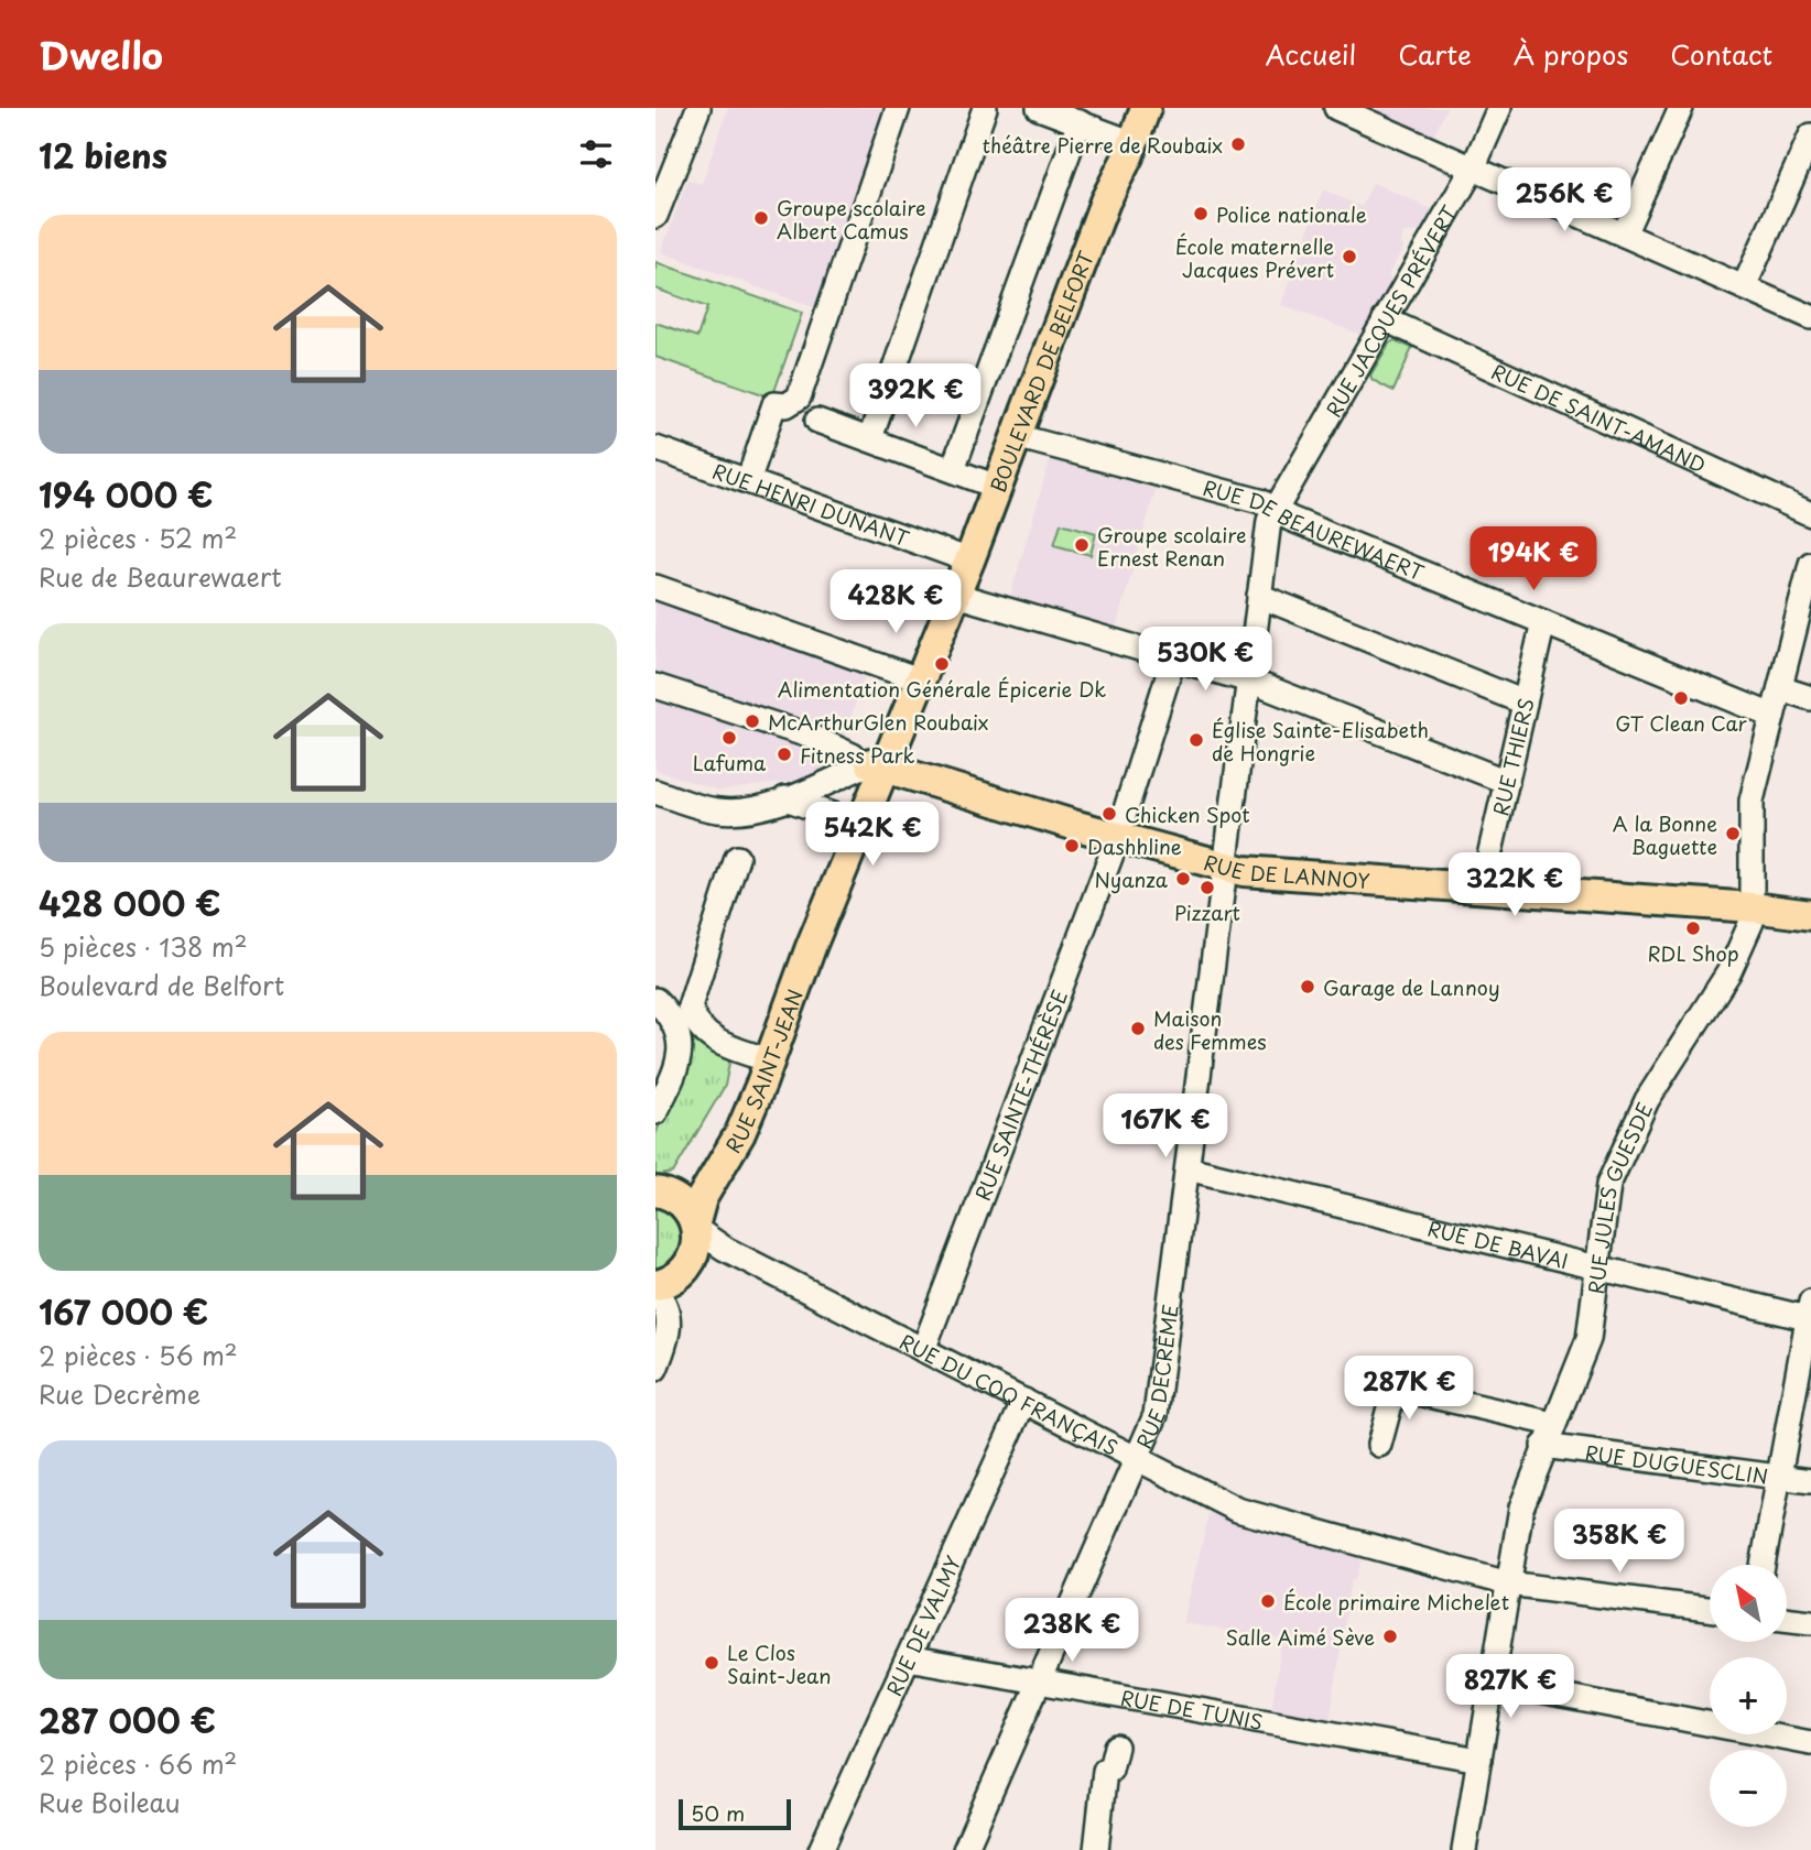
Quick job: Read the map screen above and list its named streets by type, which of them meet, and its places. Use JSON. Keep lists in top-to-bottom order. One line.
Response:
{"streets":{"main road":["BOULEVARD DE BELFORT","RUE DE LANNOY","RUE SAINT-JEAN"],"street":["RUE JACQUES PRÉVERT","RUE DE SAINT-AMAND","RUE HENRI DUNANT","RUE DE BEAUREWAERT","RUE THIERS","RUE SAINTE-THÉRÈSE","RUE JULES GUESDE","RUE DE BAVAI","RUE DECRÈME","RUE DU COQ FRANÇAIS","RUE DUGUESCLIN","RUE DE VALMY","RUE DE TUNIS"]},"crossings":[["RUE JACQUES PRÉVERT","RUE DE SAINT-AMAND"],["RUE JACQUES PRÉVERT","RUE DE BEAUREWAERT"],["RUE JACQUES PRÉVERT","RUE DECRÈME"],["BOULEVARD DE BELFORT","RUE HENRI DUNANT"],["BOULEVARD DE BELFORT","RUE DE BEAUREWAERT"],["BOULEVARD DE BELFORT","RUE DE LANNOY"],["BOULEVARD DE BELFORT","RUE SAINT-JEAN"],["RUE DE BEAUREWAERT","RUE THIERS"],["RUE DE BEAUREWAERT","RUE JULES GUESDE"],["RUE THIERS","RUE DE LANNOY"],["RUE DE LANNOY","RUE SAINT-JEAN"],["RUE DE LANNOY","RUE SAINTE-THÉRÈSE"],["RUE DE LANNOY","RUE JULES GUESDE"],["RUE DE LANNOY","RUE DECRÈME"],["RUE SAINT-JEAN","RUE DU COQ FRANÇAIS"],["RUE SAINTE-THÉRÈSE","RUE DU COQ FRANÇAIS"],["RUE JULES GUESDE","RUE DE BAVAI"],["RUE JULES GUESDE","RUE DU COQ FRANÇAIS"],["RUE JULES GUESDE","RUE DUGUESCLIN"],["RUE JULES GUESDE","RUE DE TUNIS"],["RUE DE BAVAI","RUE DECRÈME"],["RUE DECRÈME","RUE DU COQ FRANÇAIS"],["RUE DECRÈME","RUE DE TUNIS"],["RUE DU COQ FRANÇAIS","RUE DE VALMY"],["RUE DE VALMY","RUE DE TUNIS"]],"places":["théâtre Pierre de Roubaix","Police nationale","Groupe scolaire Albert Camus","École maternelle Jacques Prévert","Groupe scolaire Ernest Renan","Alimentation Générale Épicerie Dk","GT Clean Car","McArthurGlen Roubaix","Lafuma","Église Sainte-Elisabeth de Hongrie","Fitness Park","Chicken Spot","A la Bonne Baguette","Dashhline","Nyanza","Pizzart","RDL Shop","Garage de Lannoy","Maison des Femmes","École primaire Michelet","Salle Aimé Sève","Le Clos Saint-Jean"],"scale_bar":"50 m","north":"top left","page":{"header":"Dwello","nav":["Accueil","Carte","À propos","Contact"],"heading":"12 biens","price":["256K €","392K €","194K €","428K €","530K €","542K €","322K €","167K €","287K €","358K €","238K €","827K €"],"list":[{"name":"194 000 €","note":"2 pièces · 52 m² · Rue de Beaurewaert"},{"name":"428 000 €","note":"5 pièces · 138 m² · Boulevard de Belfort"},{"name":"167 000 €","note":"2 pièces · 56 m² · Rue Decrème"},{"name":"287 000 €","note":"2 pièces · 66 m² · Rue Boileau"}],"map_buttons":["+","−"],"scale":"50 m"}}
